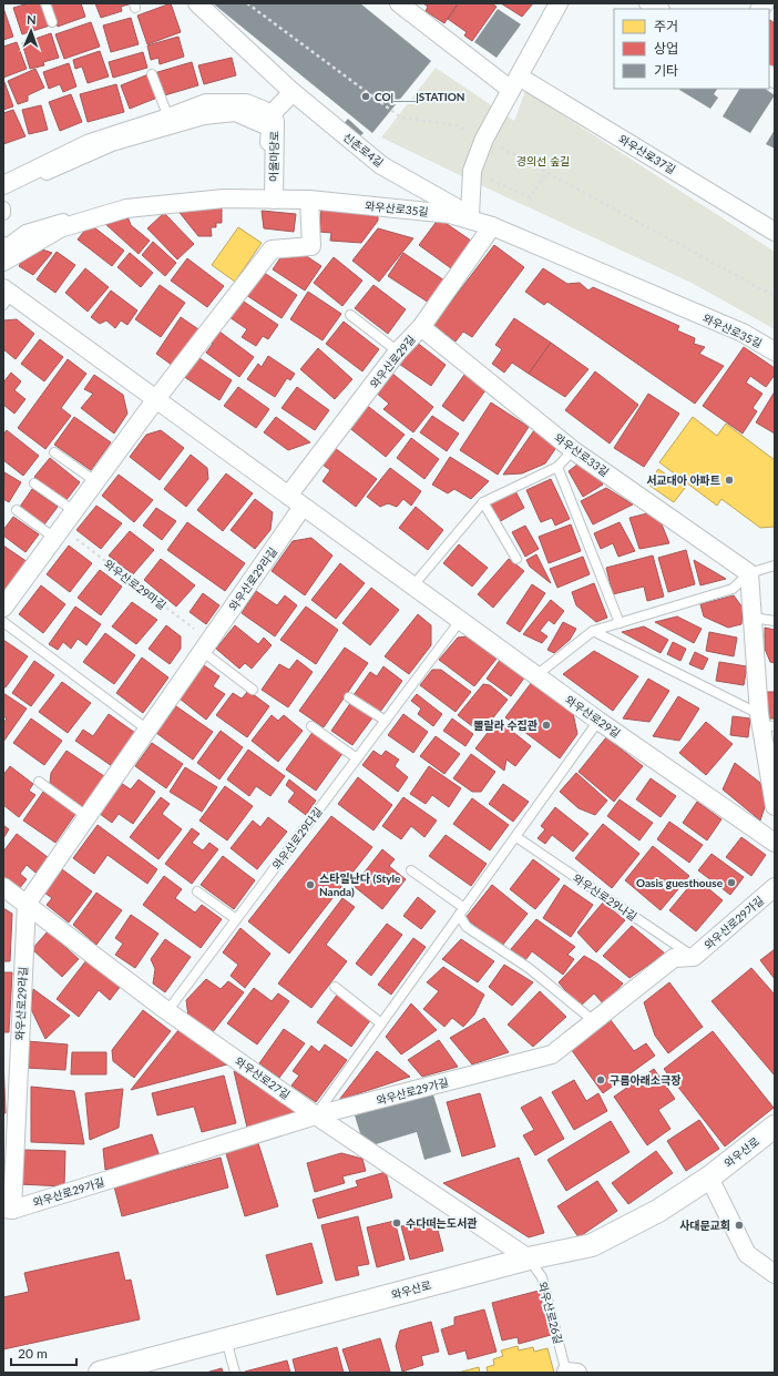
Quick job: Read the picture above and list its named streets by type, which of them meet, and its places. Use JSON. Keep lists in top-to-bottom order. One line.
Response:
{"streets":{"street":["신촌로4길","와우산로37길","어울마당로","와우산로35길","와우산로29길","와우산로33길","와우산로29라길","와우산로29가길","와우산로27길","와우산로"],"lane":["와우산로29다길","와우산로29나길","와우산로26길"],"path":["와우산로29마길"]},"crossings":[["신촌로4길","와우산로35길"],["어울마당로","와우산로35길"],["와우산로35길","와우산로29길"],["와우산로29길","와우산로33길"],["와우산로29길","와우산로29라길"],["와우산로29길","와우산로29다길"],["와우산로29라길","와우산로29마길"],["와우산로29라길","와우산로29가길"],["와우산로29라길","와우산로27길"],["와우산로29다길","와우산로27길"],["와우산로29나길","와우산로29가길"],["와우산로29가길","와우산로27길"],["와우산로27길","와우산로"],["와우산로27길","와우산로26길"],["와우산로","와우산로26길"]],"parks":["경의선 숲길"],"places":["CO|＿＿|STATION","서교대아 아파트","뽈랄라 수집관","Oasis guesthouse","스타일난다 (Style Nanda)","구름아래소극장","수다떠는도서관","사대문교회"],"legend":["주거","상업","기타"],"scale_bar":"20 m","north":"top"}
